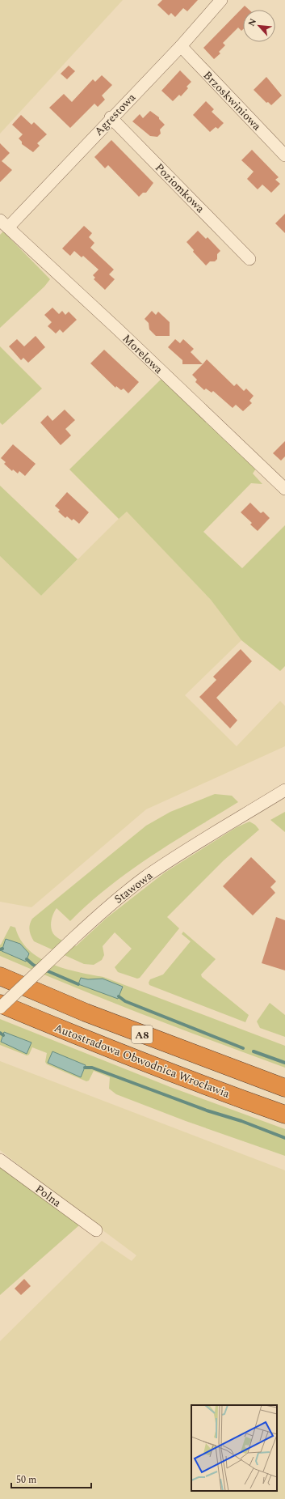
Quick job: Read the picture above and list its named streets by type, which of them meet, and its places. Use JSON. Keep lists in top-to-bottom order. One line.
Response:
{"streets":{"highway":["A8","Autostradowa Obwodnica Wrocławia"],"street":["Brzoskwiniowa","Agrestowa","Poziomkowa","Morelowa","Stawowa","Polna"]},"crossings":[["Brzoskwiniowa","Agrestowa"],["Agrestowa","Poziomkowa"],["Agrestowa","Morelowa"]],"scale_bar":"50 m","north":"top left"}
